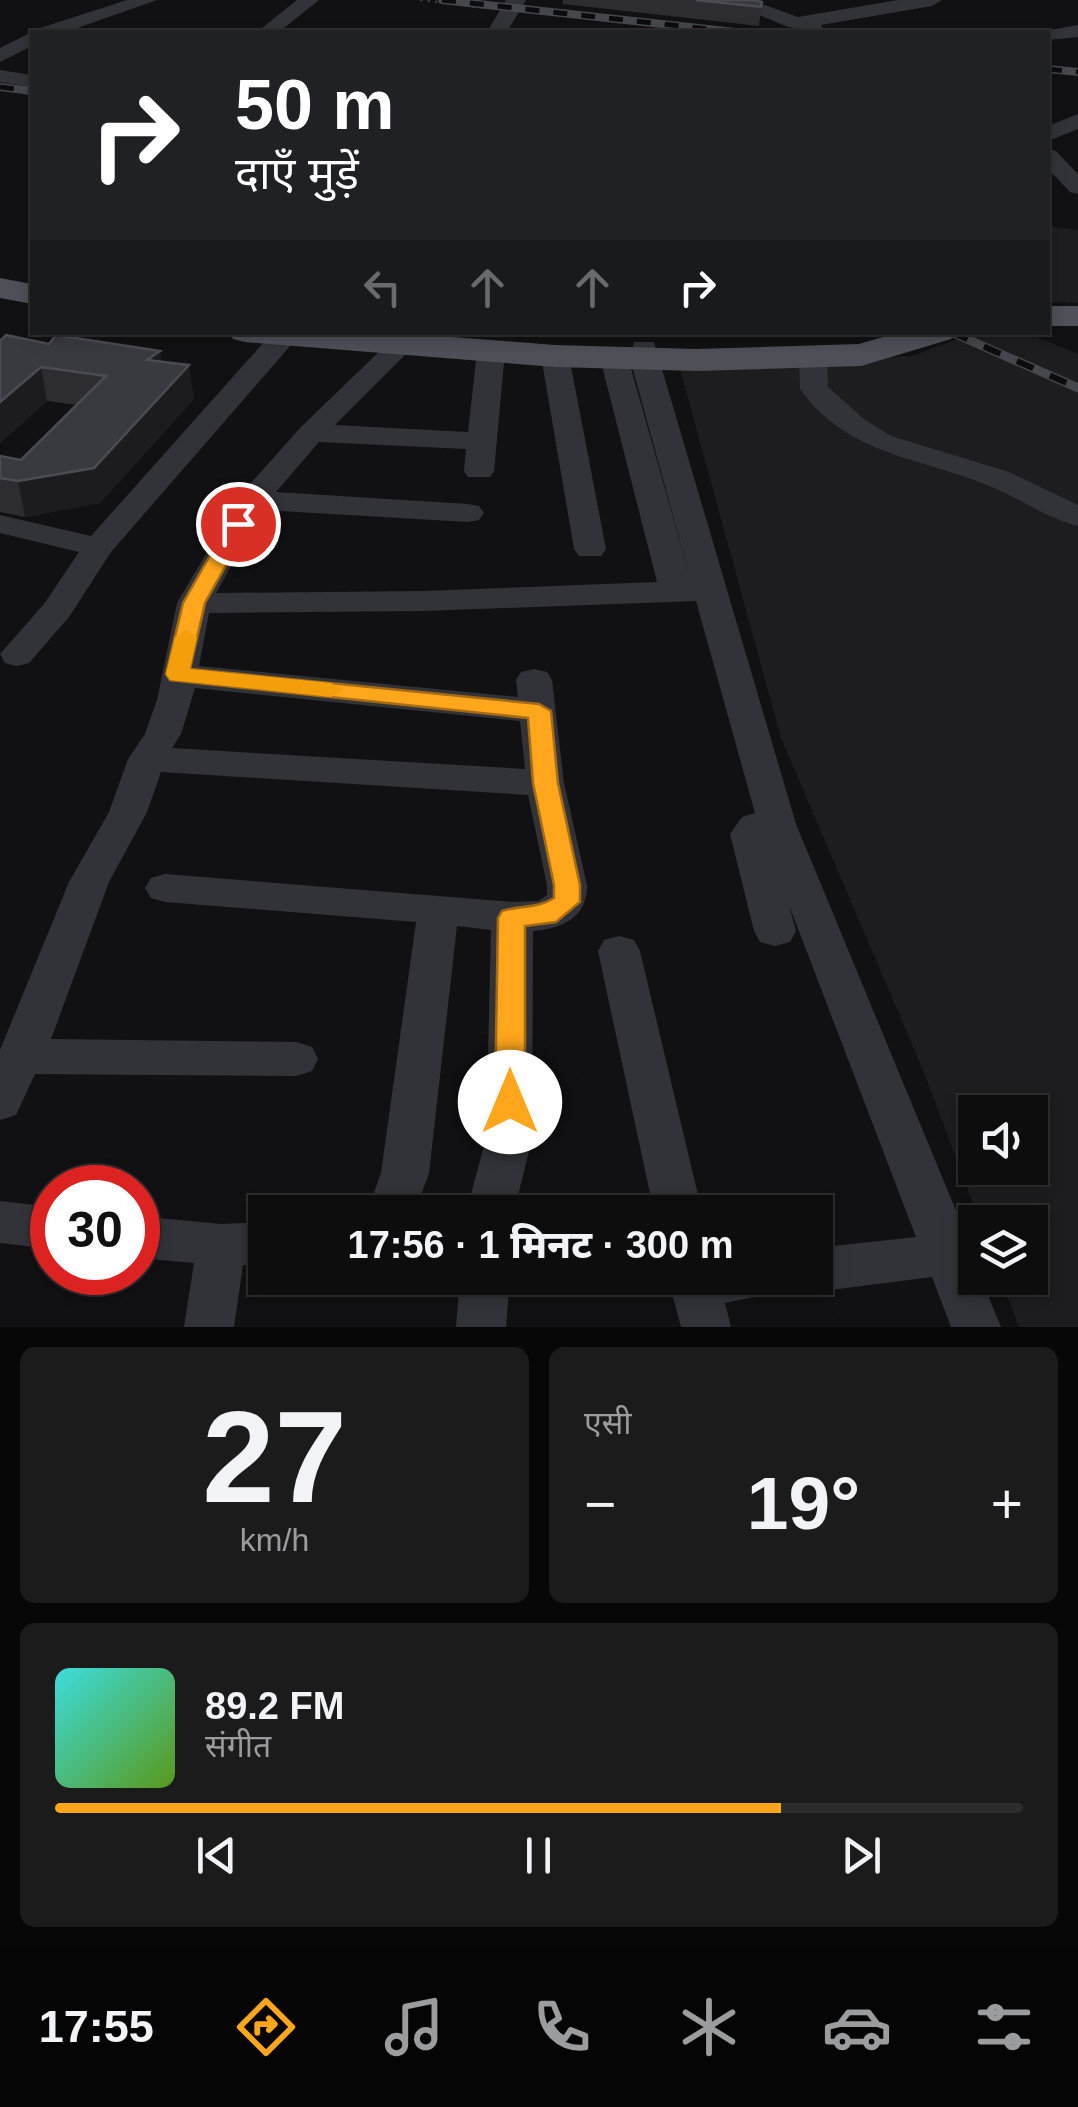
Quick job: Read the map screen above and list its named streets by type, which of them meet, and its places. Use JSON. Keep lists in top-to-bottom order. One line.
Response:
{"page":{"turn":["50 m","दाएँ मुड़ें"],"limit":"30","trip":"17:56 · 1 मिनट · 300 m","tile":[["27","km/h"],"एसी"],"heat":["−","19°","+"],"song":["89.2 FM","संगीत"],"tabs":"17:55"}}
